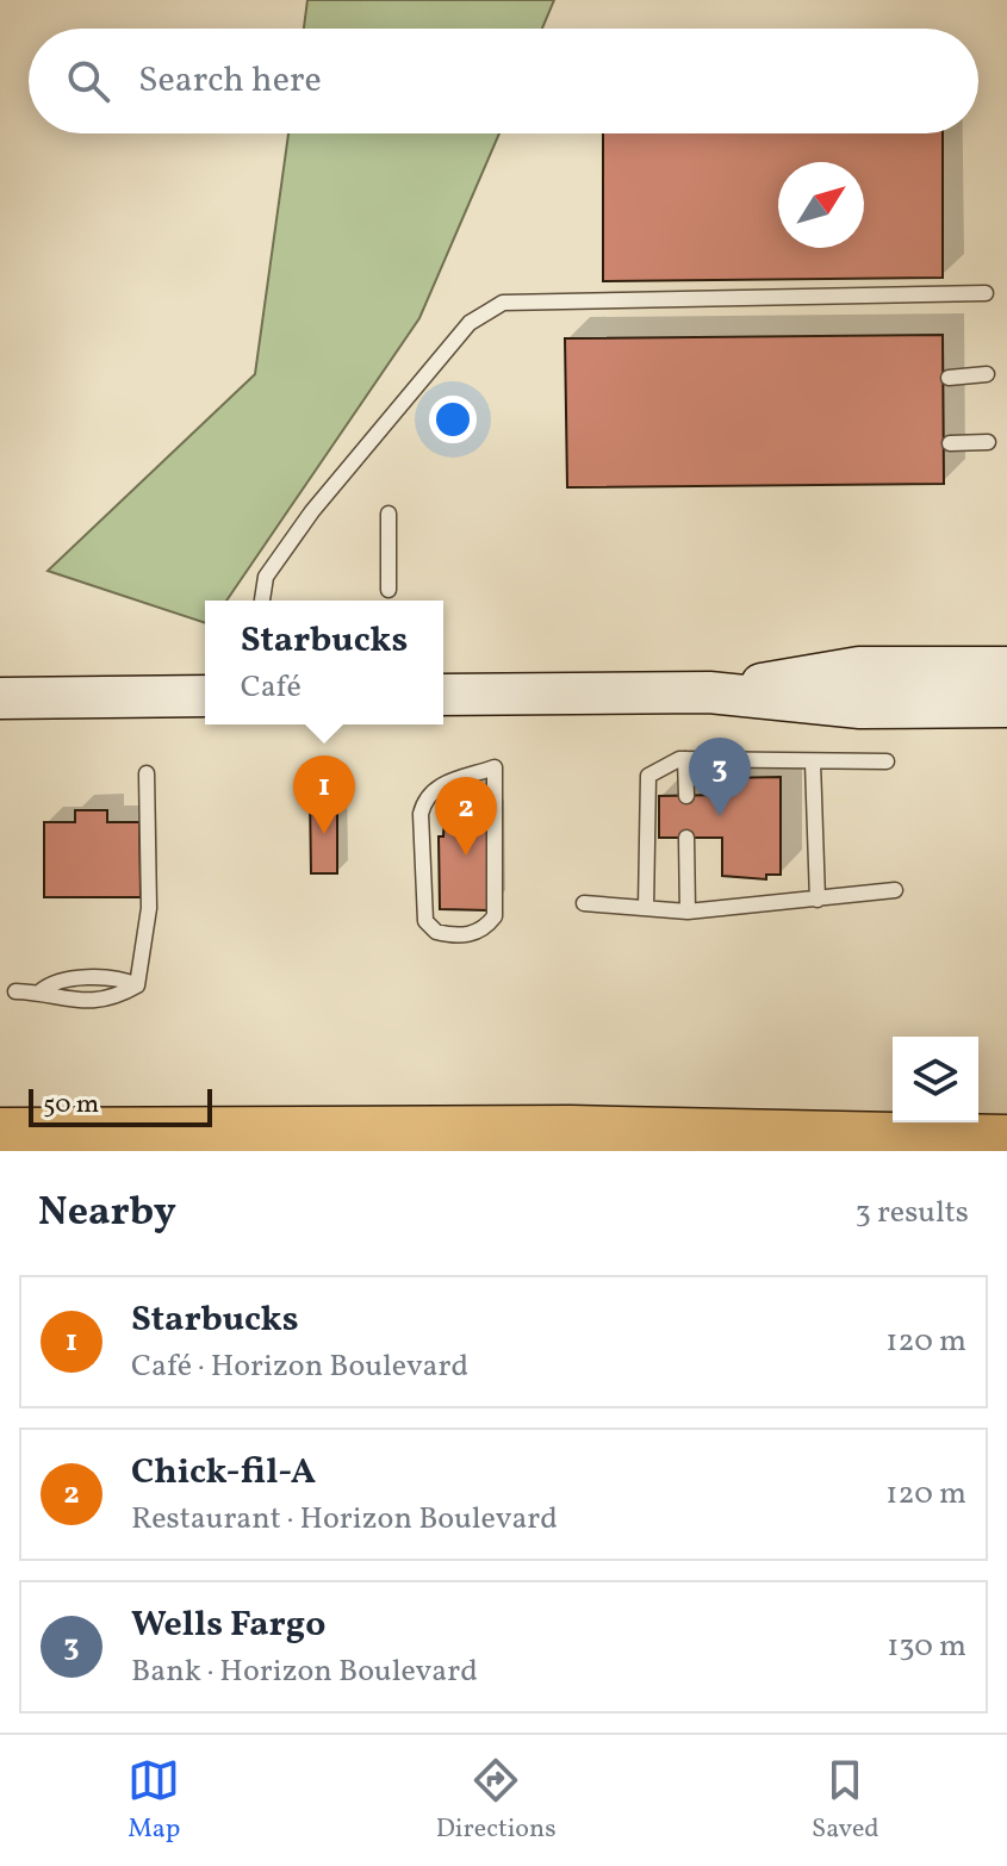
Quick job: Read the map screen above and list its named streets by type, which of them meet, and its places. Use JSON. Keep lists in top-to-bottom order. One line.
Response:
{"scale_bar":"50 m","north":"top right","page":{"search":"Search here","popup":["Starbucks","Café"],"pins":["3","1","2"],"scale":"50 m","heading":["Nearby","3 results"],"list":[{"mark":"1","name":"Starbucks","note":"Café · Horizon Boulevard","value":"120 m"},{"mark":"2","name":"Chick-fil-A","note":"Restaurant · Horizon Boulevard","value":"120 m"},{"mark":"3","name":"Wells Fargo","note":"Bank · Horizon Boulevard","value":"130 m"}],"nav":["Map","Directions","Saved"]}}
